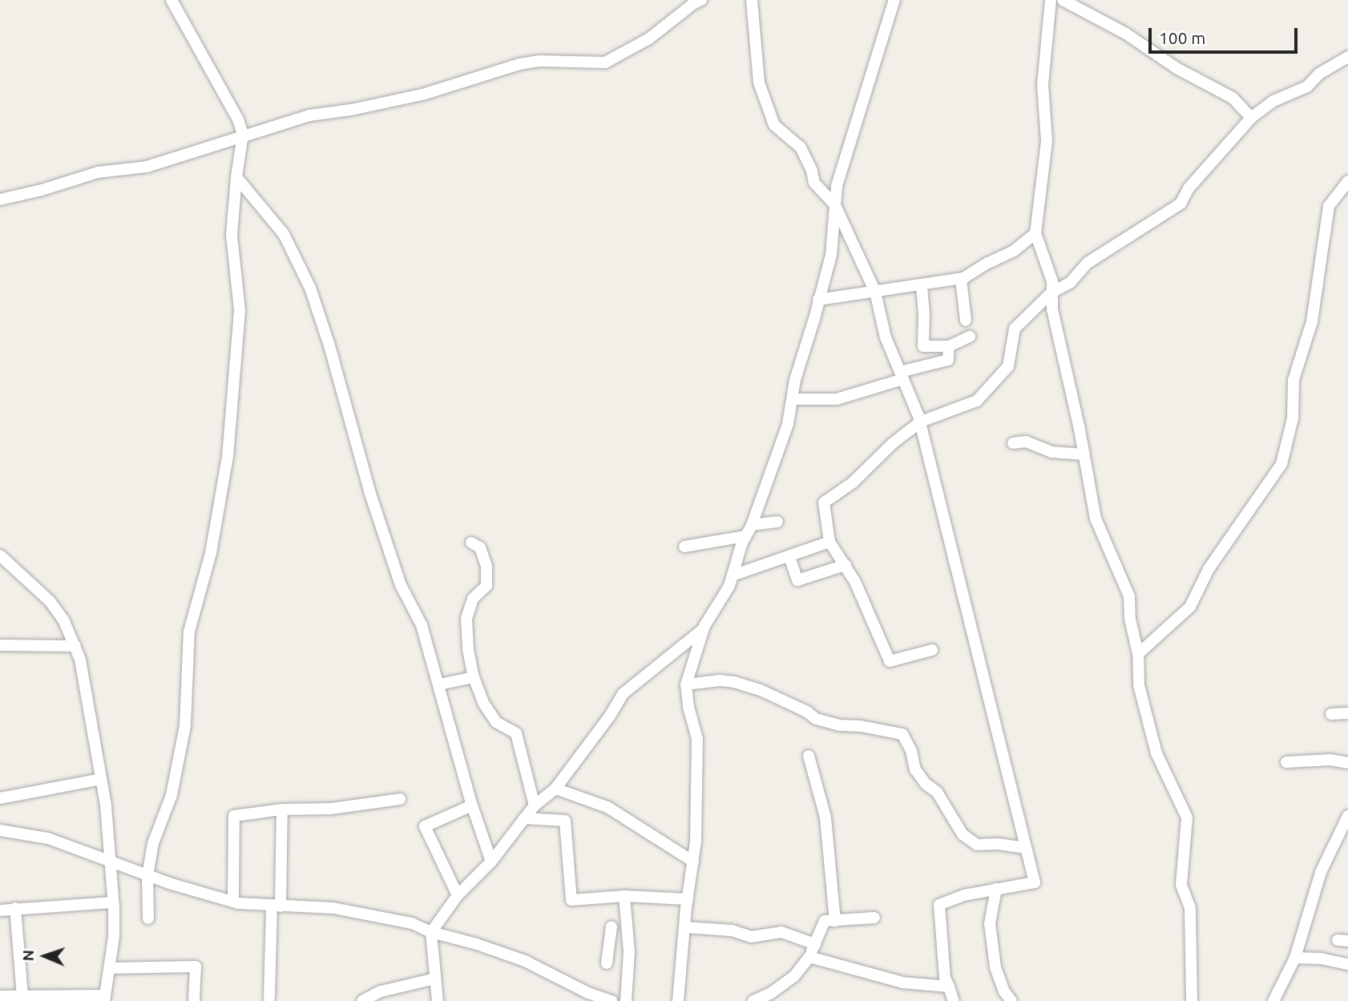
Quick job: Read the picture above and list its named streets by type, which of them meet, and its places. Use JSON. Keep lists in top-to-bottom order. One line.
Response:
{"scale_bar":"100 m","north":"left"}
